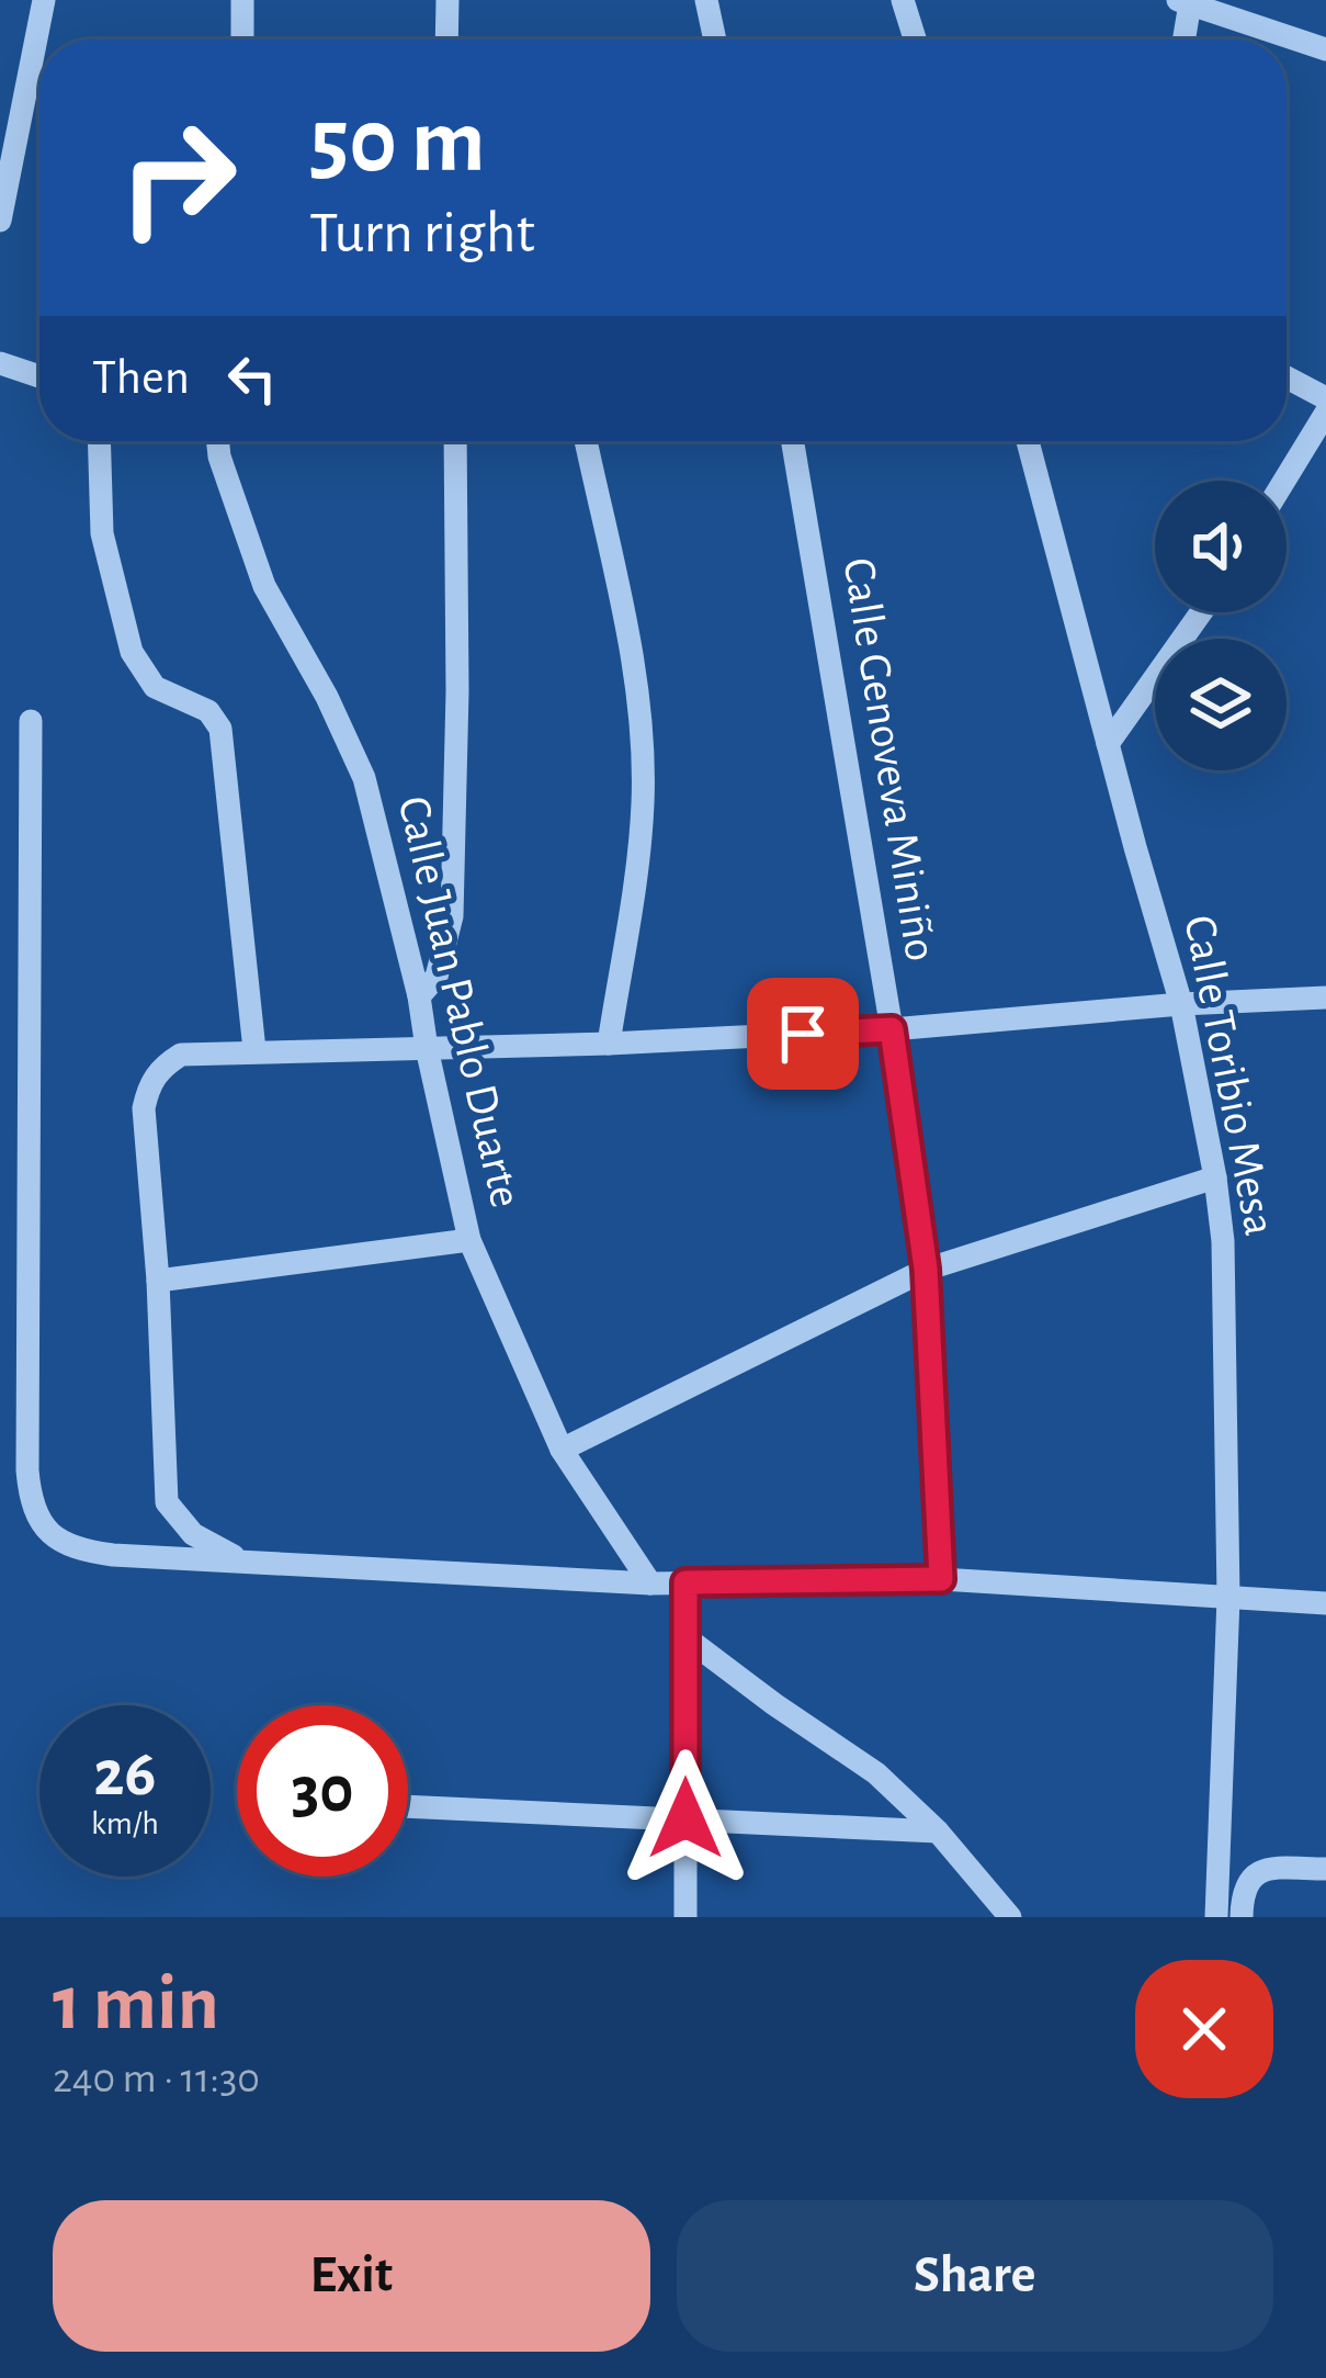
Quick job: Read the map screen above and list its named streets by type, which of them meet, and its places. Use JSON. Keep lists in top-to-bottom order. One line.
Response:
{"streets":{"street":["Calle Genoveva Miniño","Calle Juan Pablo Duarte","Calle Toribio Mesa"]},"page":{"turn":["50 m","Turn right"],"then":"Then","speed":"26 km/h","limit":"30","heading":["1 min","240 m · 11:30"],"buttons":["Exit","Share"]}}
